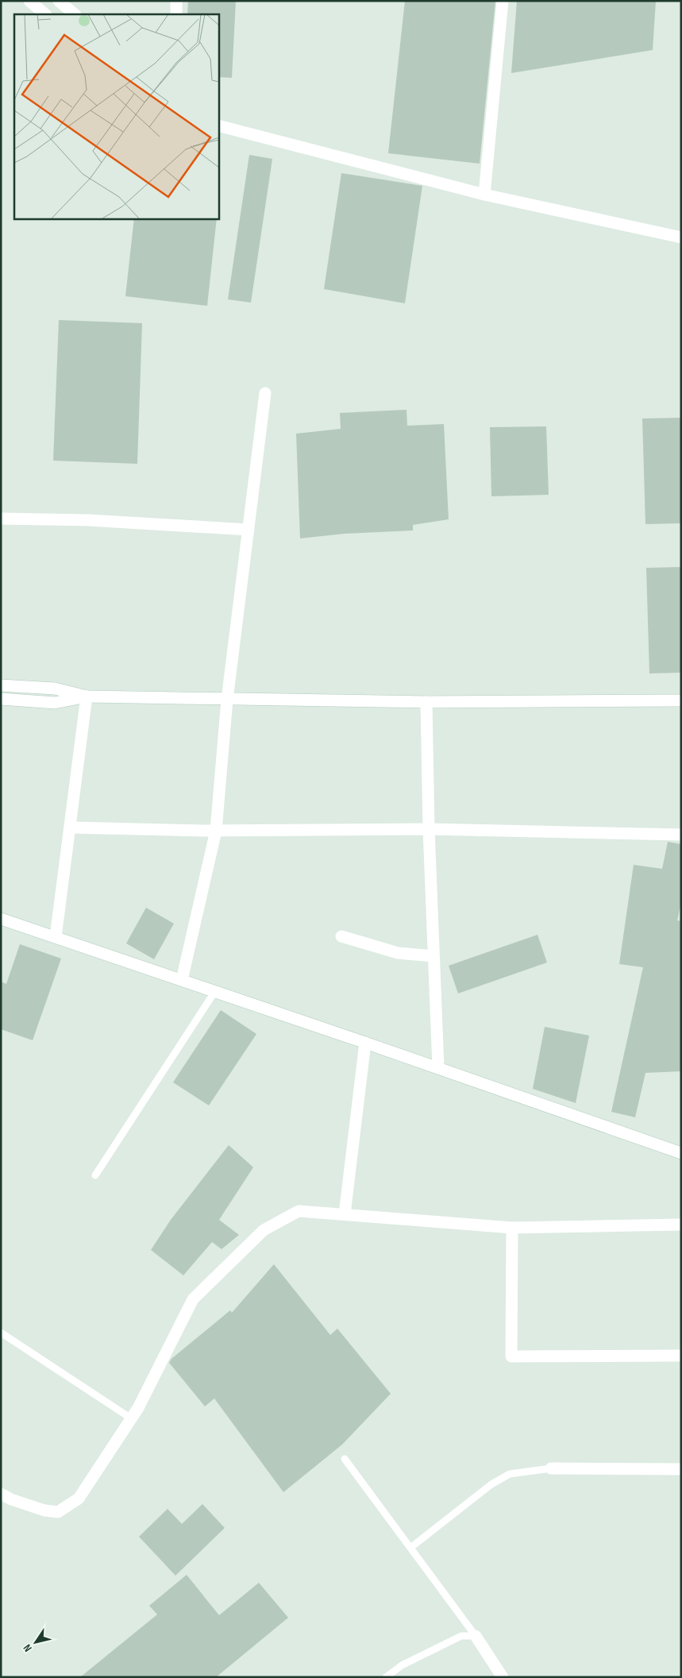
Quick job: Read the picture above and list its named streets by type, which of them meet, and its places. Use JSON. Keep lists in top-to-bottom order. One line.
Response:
{"north":"bottom left"}
